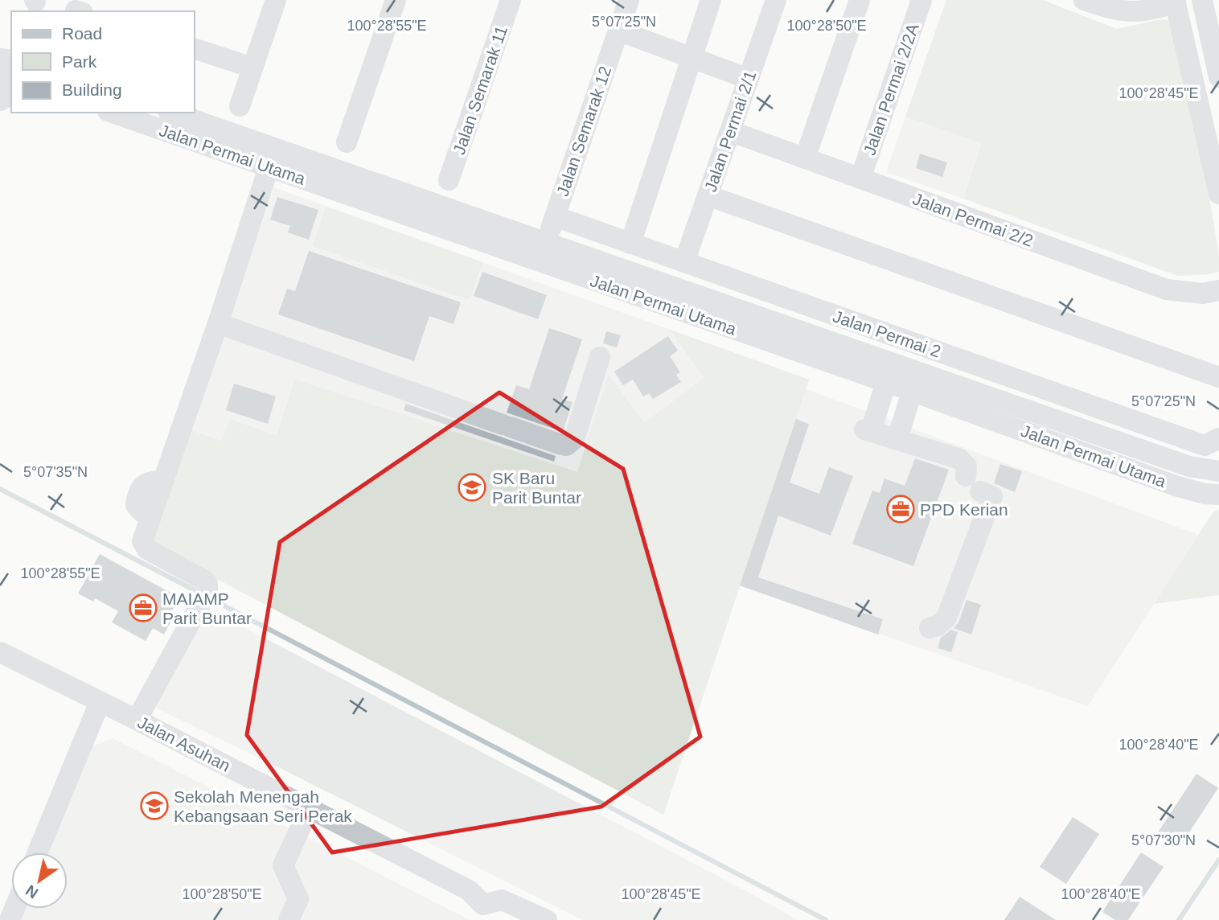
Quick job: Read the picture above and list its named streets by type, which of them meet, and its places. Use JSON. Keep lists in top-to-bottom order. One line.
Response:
{"streets":{"street":["Jalan Permai 2/2A","Jalan Semarak 11","Jalan Semarak 12","Jalan Permai 2/1","Jalan Permai Utama","Jalan Permai 2/2","Jalan Permai 2","Jalan Asuhan"]},"crossings":[["Jalan Permai 2/2A","Jalan Permai 2/2"],["Jalan Semarak 12","Jalan Permai Utama"],["Jalan Semarak 12","Jalan Permai 2"],["Jalan Permai 2/1","Jalan Permai 2/2"],["Jalan Permai 2/1","Jalan Permai 2"]],"places":{"school or university":["SK Baru Parit Buntar","Sekolah Menengah Kebangsaan Seri Perak"],"office":["PPD Kerian","MAIAMP Parit Buntar"]},"legend":["Road","Park","Building"],"north":"bottom left","coordinates":["5°07'25\"N","100°28'55\"E","100°28'50\"E","100°28'45\"E","5°07'35\"N","100°28'40\"E","5°07'30\"N"]}
